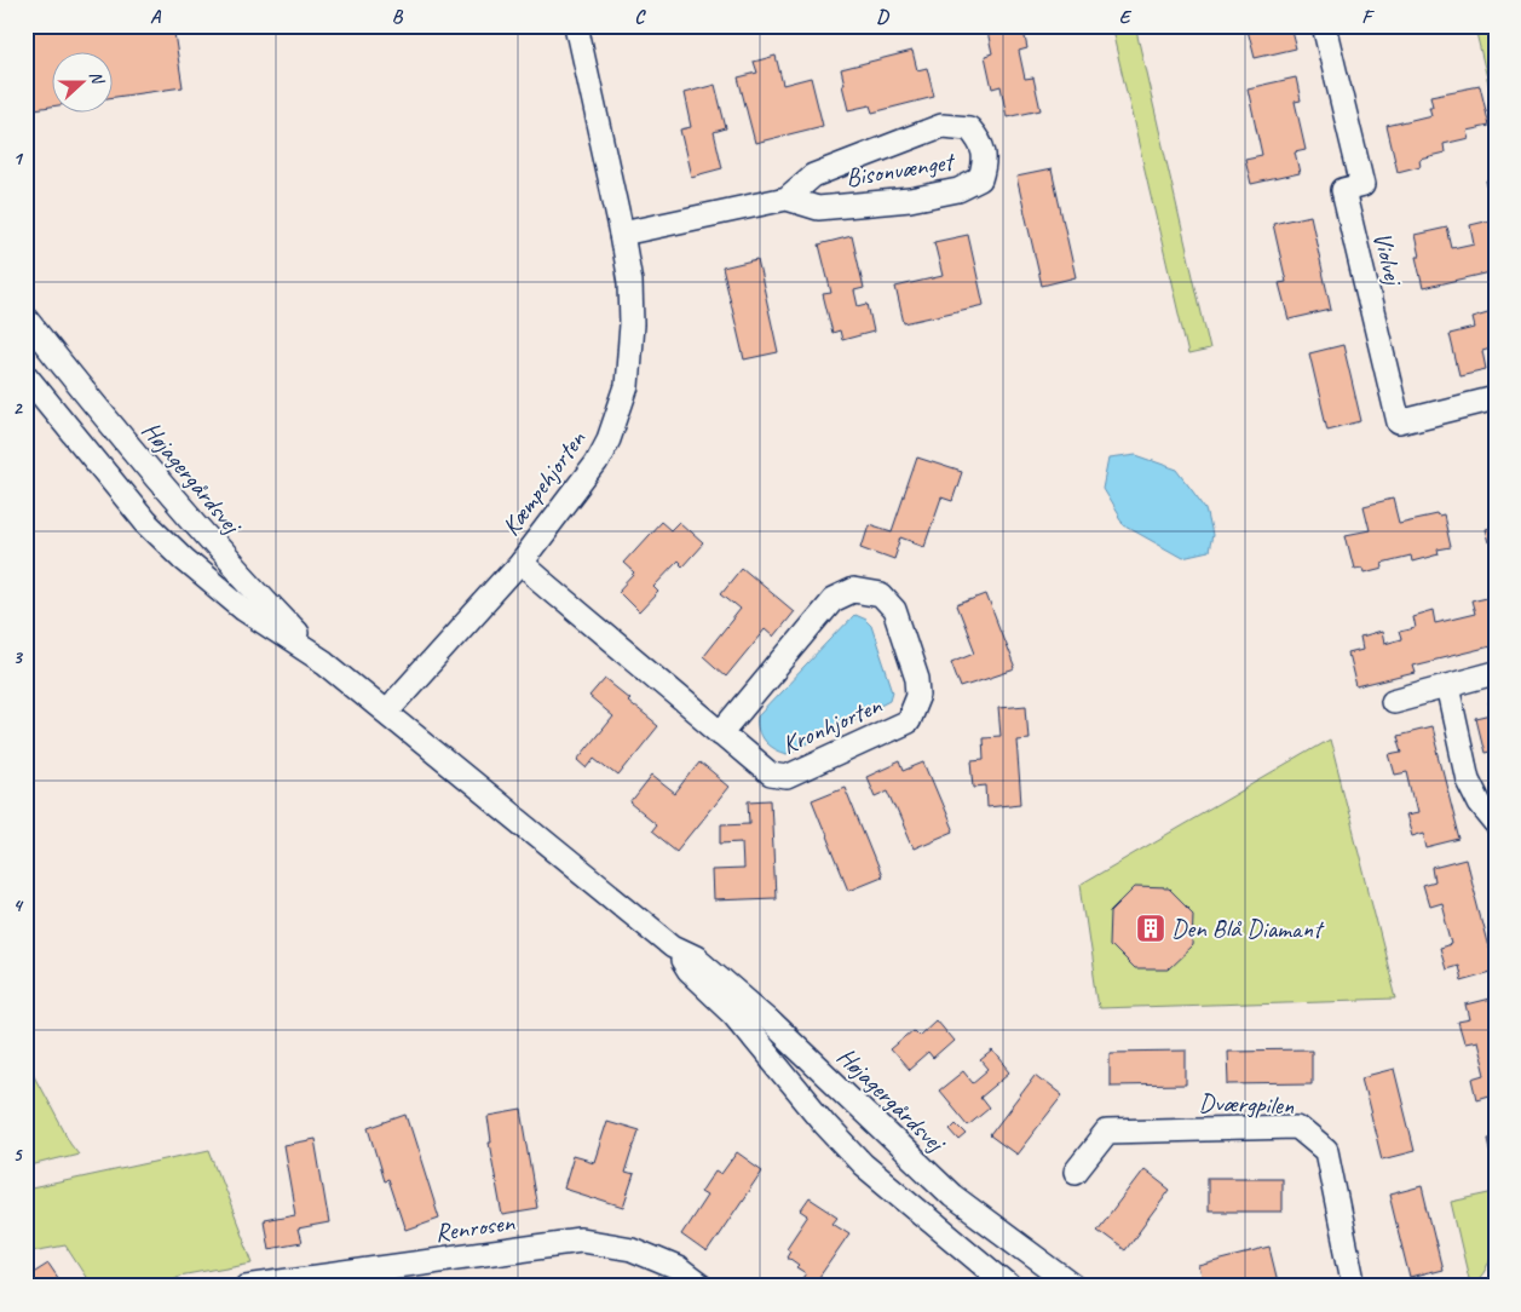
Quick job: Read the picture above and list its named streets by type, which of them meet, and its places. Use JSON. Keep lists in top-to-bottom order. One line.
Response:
{"streets":{"street":["Bisonvænget","Violvej","Højagergårdsvej","Kæmpehjorten","Kronhjorten","Dværgpilen","Renrosen"]},"crossings":[["Bisonvænget","Kæmpehjorten"],["Højagergårdsvej","Kæmpehjorten"],["Kæmpehjorten","Kronhjorten"]],"places":{"building":["Den Blå Diamant"]},"north":"right","grid":{"columns":["A","B","C","D","E","F"],"rows":["1","2","3","4","5"]}}
